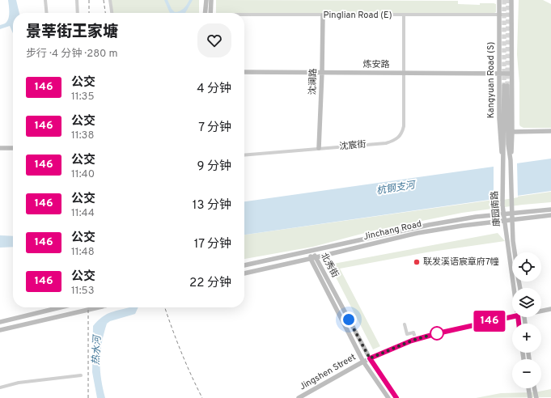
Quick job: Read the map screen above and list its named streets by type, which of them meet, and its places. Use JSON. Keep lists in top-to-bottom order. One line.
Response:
{"streets":{"main road":["炼安路","Kangyuan Road (S)","沈澜路","康园南路","Jinchang Road","北秀街","Jingshen Street"],"street":["Pinglian Road (E)","沈宸街"]},"crossings":[["Pinglian Road (E)","Kangyuan Road (S)"],["Pinglian Road (E)","沈澜路"],["Pinglian Road (E)","沈宸街"],["炼安路","Kangyuan Road (S)"],["炼安路","沈澜路"],["炼安路","沈宸街"],["Kangyuan Road (S)","康园南路"],["沈澜路","沈宸街"],["康园南路","Jinchang Road"],["Jinchang Road","北秀街"],["北秀街","Jingshen Street"]],"water":["杭钢支河","热水河"],"places":["联发溪语宸章府7幢"],"lines":["bus line 146"],"page":{"on_map":"146","heading":["景莘街王家塘","步行 · 4 分钟 · 280 m"],"list":[{"mark":"146","name":"公交","note":"11:35","value":"4 分钟"},{"mark":"146","name":"公交","note":"11:38","value":"7 分钟"},{"mark":"146","name":"公交","note":"11:40","value":"9 分钟"},{"mark":"146","name":"公交","note":"11:44","value":"13 分钟"},{"mark":"146","name":"公交","note":"11:48","value":"17 分钟"},{"mark":"146","name":"公交","note":"11:53","value":"22 分钟"}],"map_buttons":["+","−"]}}
